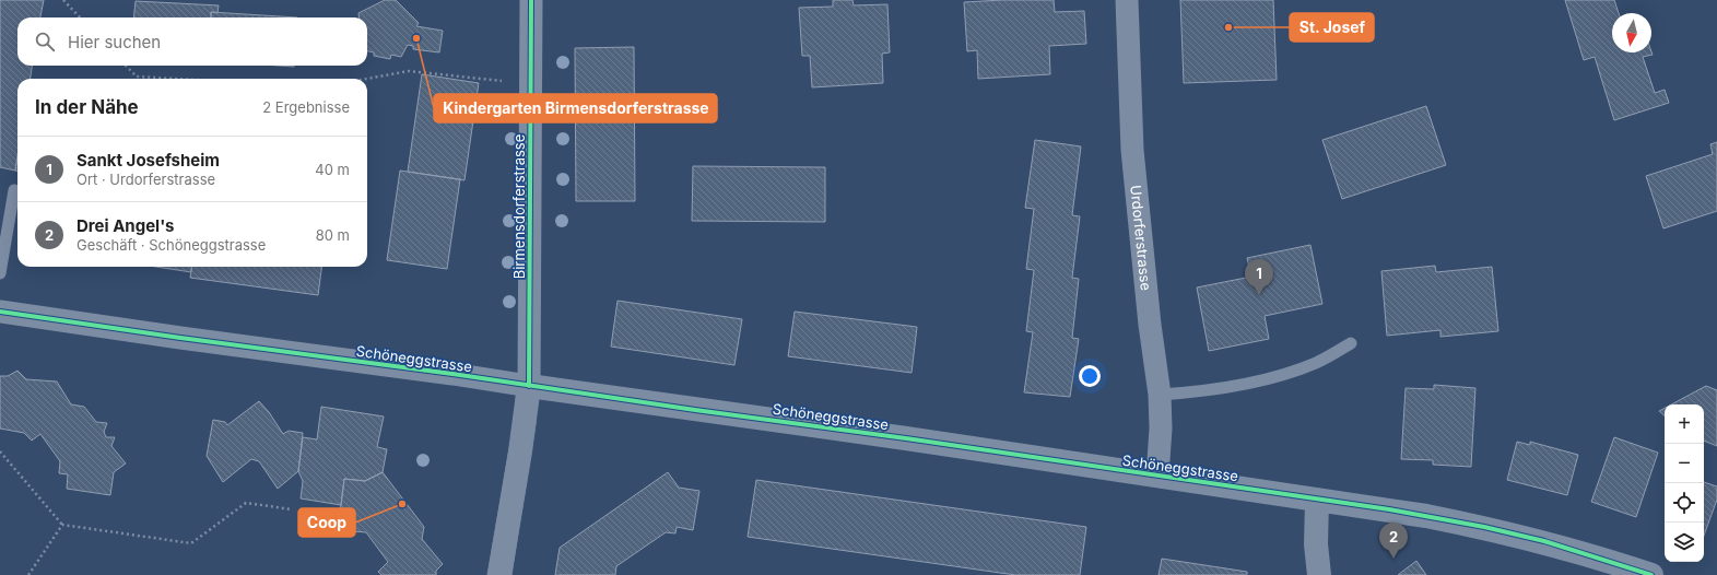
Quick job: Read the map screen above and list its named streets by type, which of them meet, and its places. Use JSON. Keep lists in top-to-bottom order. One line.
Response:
{"streets":{"street":["Birmensdorferstrasse","Urdorferstrasse","Schöneggstrasse"]},"crossings":[["Birmensdorferstrasse","Schöneggstrasse"],["Urdorferstrasse","Schöneggstrasse"]],"places":["St. Josef","Kindergarten Birmensdorferstrasse","Coop"],"north":"bottom","page":{"search":"Hier suchen","heading":["In der Nähe","2 Ergebnisse"],"list":[{"mark":"1","name":"Sankt Josefsheim","note":"Ort · Urdorferstrasse","value":"40 m"},{"mark":"2","name":"Drei Angel's","note":"Geschäft · Schöneggstrasse","value":"80 m"}],"pins":["1","2"],"map_buttons":["+","−"]}}
